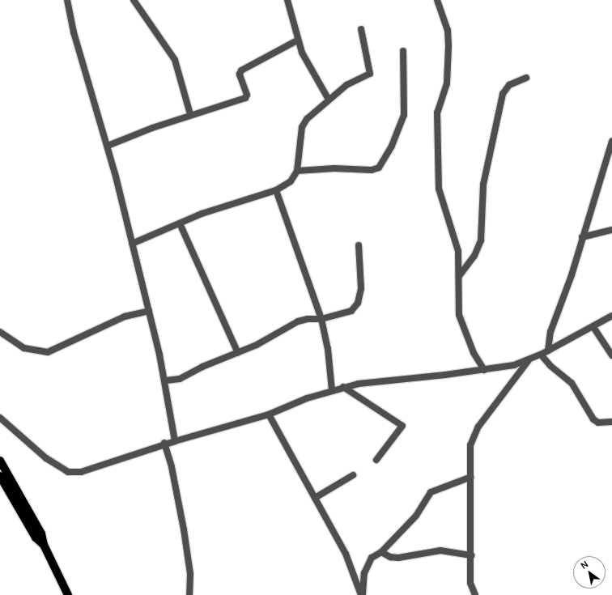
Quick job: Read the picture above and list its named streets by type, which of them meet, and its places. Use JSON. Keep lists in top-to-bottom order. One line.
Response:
{"north":"top left"}
